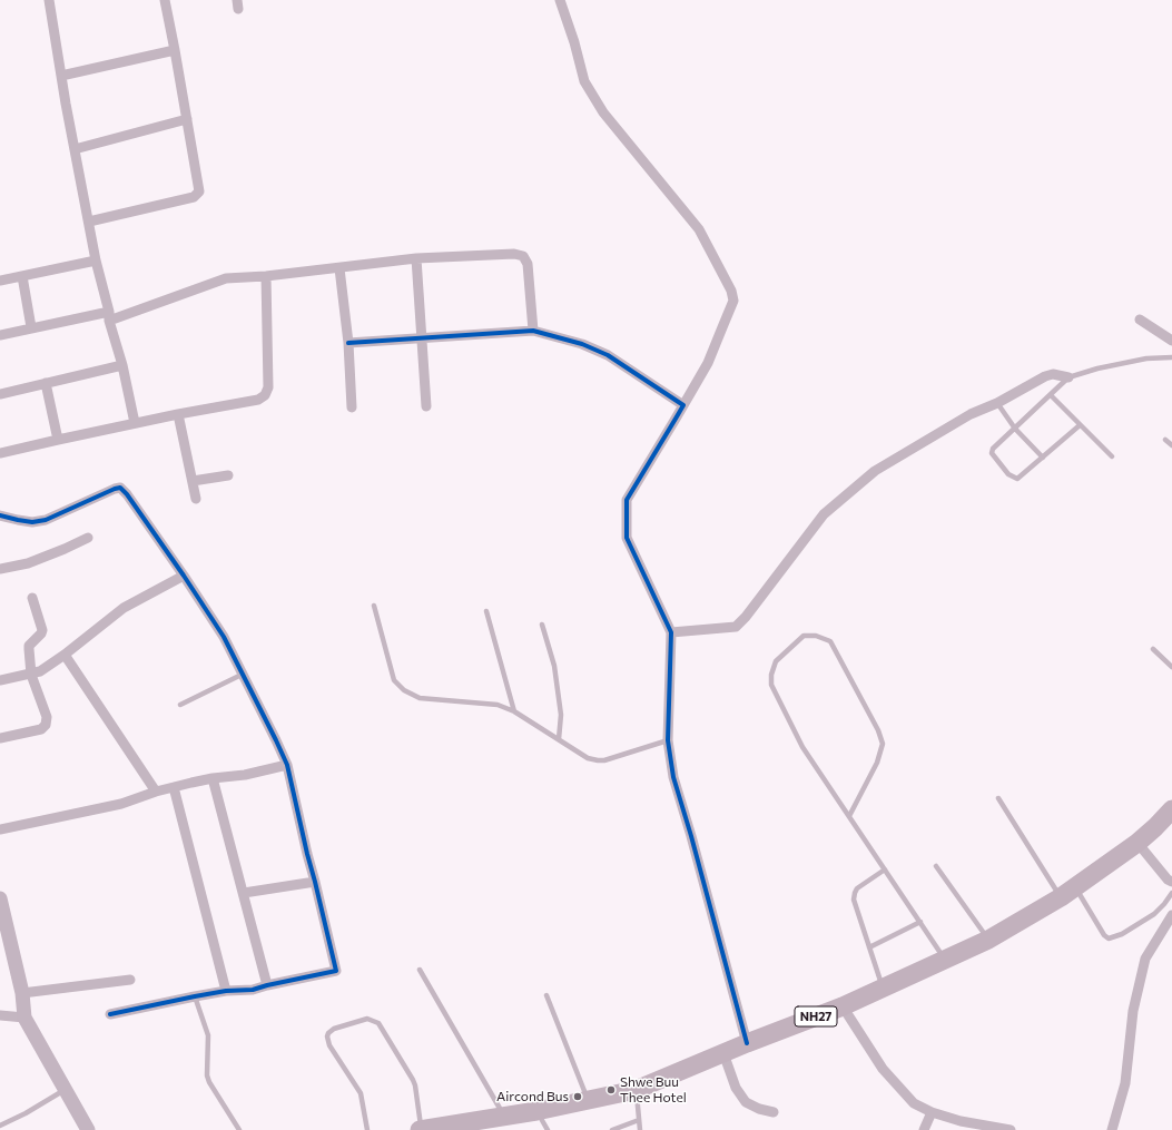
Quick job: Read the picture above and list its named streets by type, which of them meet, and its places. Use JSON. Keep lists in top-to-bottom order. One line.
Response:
{"streets":{"highway":["NH27"]},"places":["Shwe Buu Thee Hotel","Aircond Bus"]}
